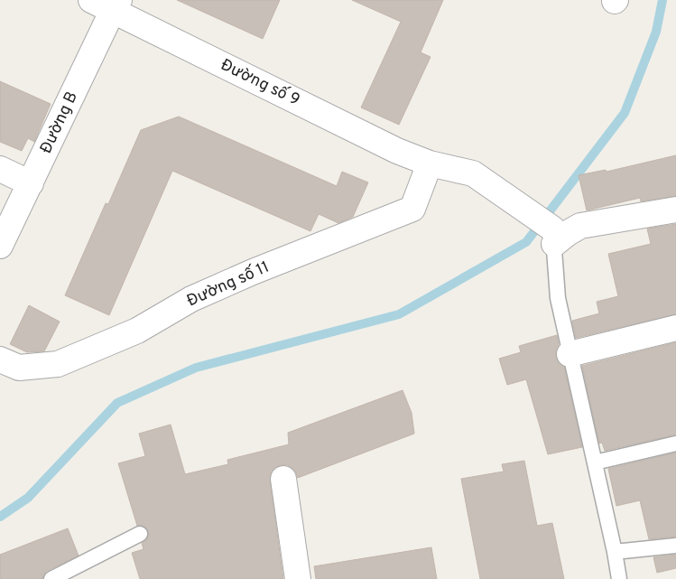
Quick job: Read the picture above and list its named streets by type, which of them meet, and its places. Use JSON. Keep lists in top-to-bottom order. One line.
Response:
{"streets":{"street":["Đường số 9","Đường B","Đường số 11"]},"crossings":[["Đường số 9","Đường B"],["Đường số 9","Đường số 11"]]}
